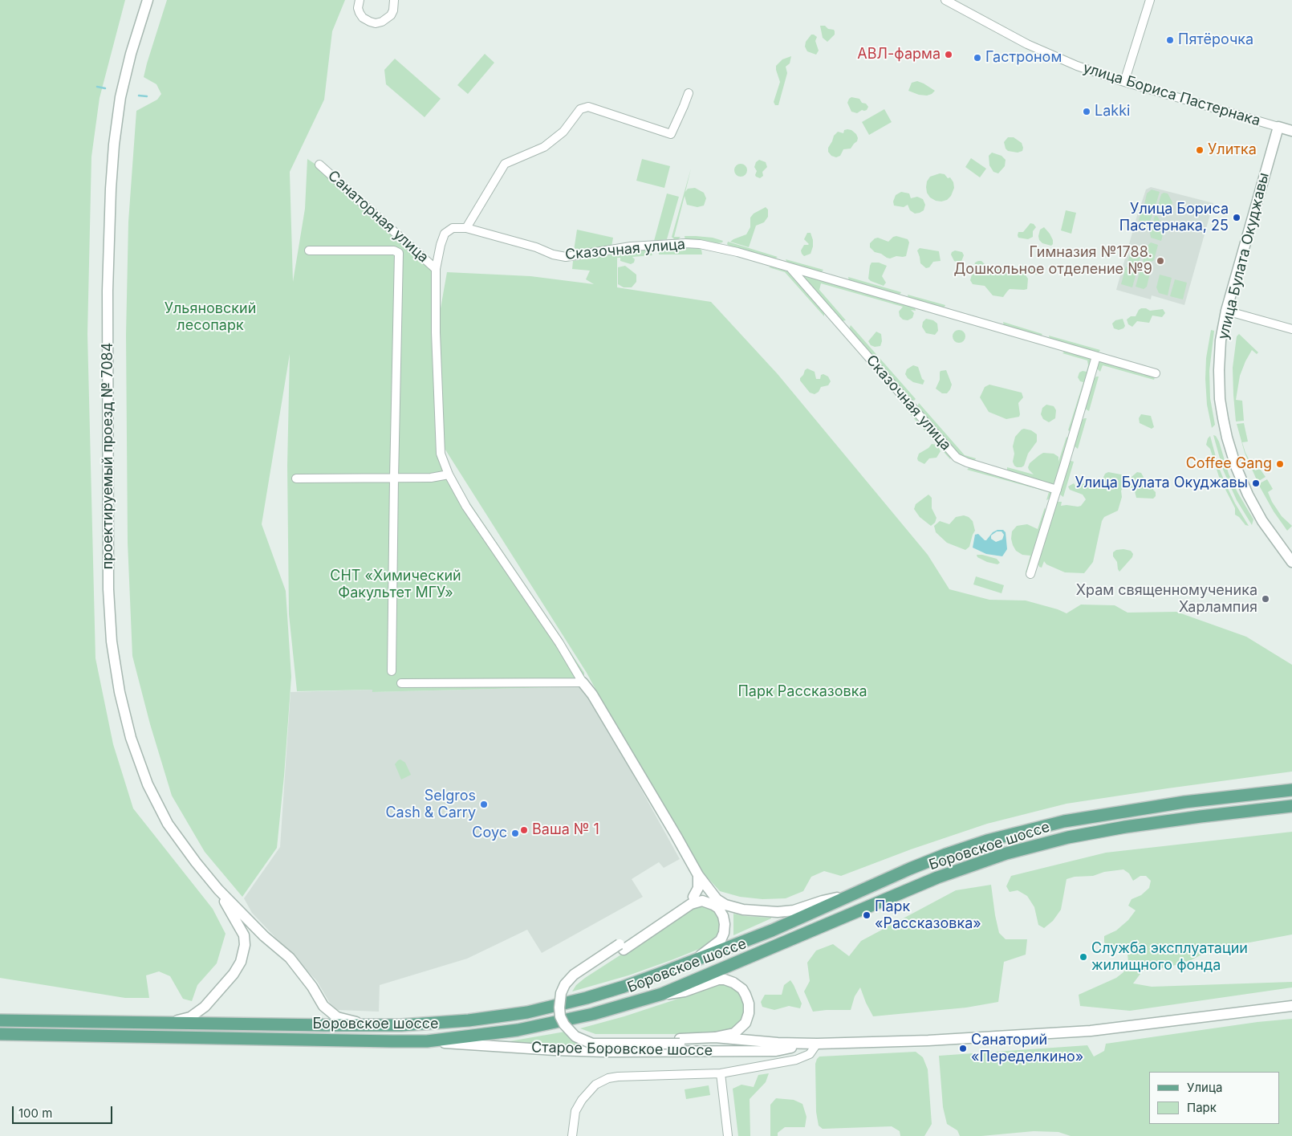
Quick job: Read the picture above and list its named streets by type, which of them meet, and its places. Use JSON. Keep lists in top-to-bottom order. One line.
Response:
{"streets":{"main road":["Боровское шоссе"],"street":["улица Бориса Пастернака","Санаторная улица","Сказочная улица","улица Булата Окуджавы","проектируемый проезд № 7084","Старое Боровское шоссе"]},"crossings":[["улица Бориса Пастернака","улица Булата Окуджавы"],["проектируемый проезд № 7084","Боровское шоссе"],["Боровское шоссе","Старое Боровское шоссе"]],"parks":["Ульяновский лесопарк","СНТ «Химический Факультет МГУ»","Парк Рассказовка"],"places":["Пятёрочка","АВЛ-фарма","Гастроном","Lakki","Улитка","Улица Бориса Пастернака, 25","Гимназия №1788. Дошкольное отделение №9","Coffee Gang","Улица Булата Окуджавы","Храм священномученика Харлампия","Selgros Cash & Carry","Ваша № 1","Соус","Парк «Рассказовка»","Служба эксплуатации жилищного фонда","Санаторий «Переделкино»"],"legend":["Улица","Парк"],"scale_bar":"100 m"}
